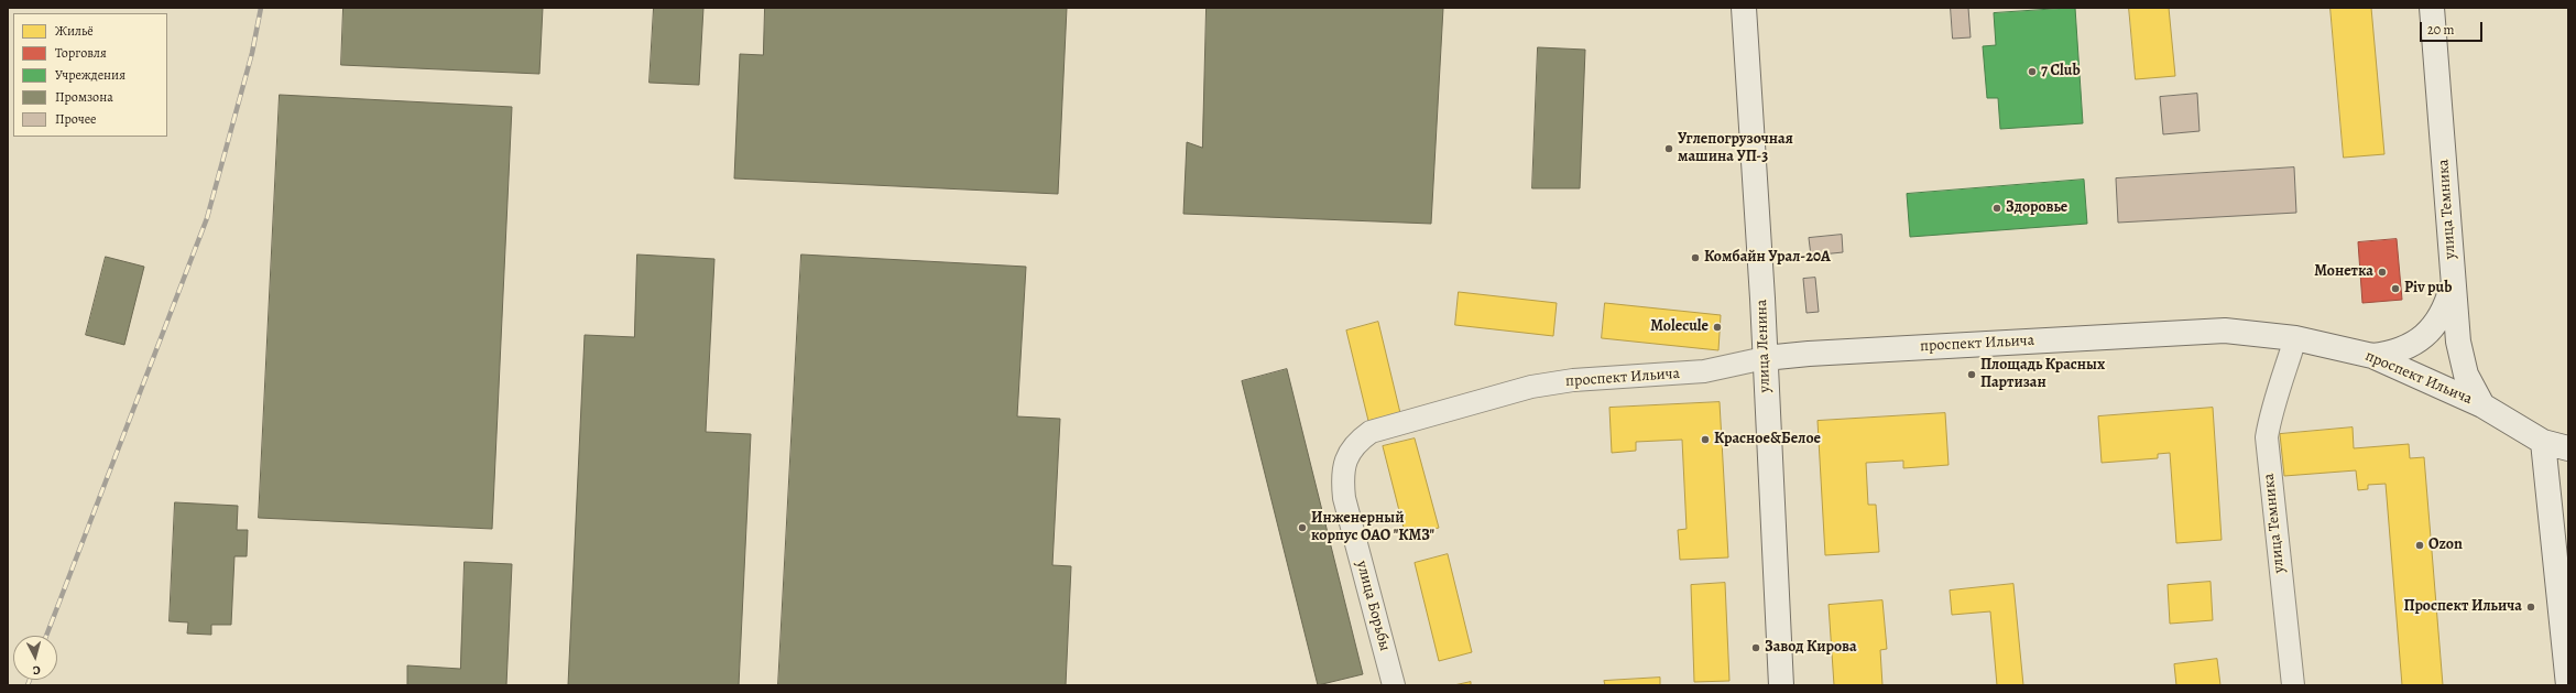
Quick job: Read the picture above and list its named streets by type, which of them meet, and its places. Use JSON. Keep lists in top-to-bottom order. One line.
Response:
{"streets":{"street":["улица Темника","проспект Ильича","улица Ленина","улица Борьбы"]},"crossings":[["улица Темника","проспект Ильича"],["проспект Ильича","улица Ленина"],["проспект Ильича","улица Борьбы"]],"places":["7 Club","Углепогрузочная машина УП-3","Здоровье","Комбайн Урал-20А","Монетка","Piv pub","Molecule","Площадь Красных Партизан","Красное&Белое","Инженерный корпус ОАО \"КМЗ\"","Ozon","Проспект Ильича","Завод Кирова"],"legend":["Жильё","Торговля","Учреждения","Промзона","Прочее"],"scale_bar":"20 m","north":"bottom"}
